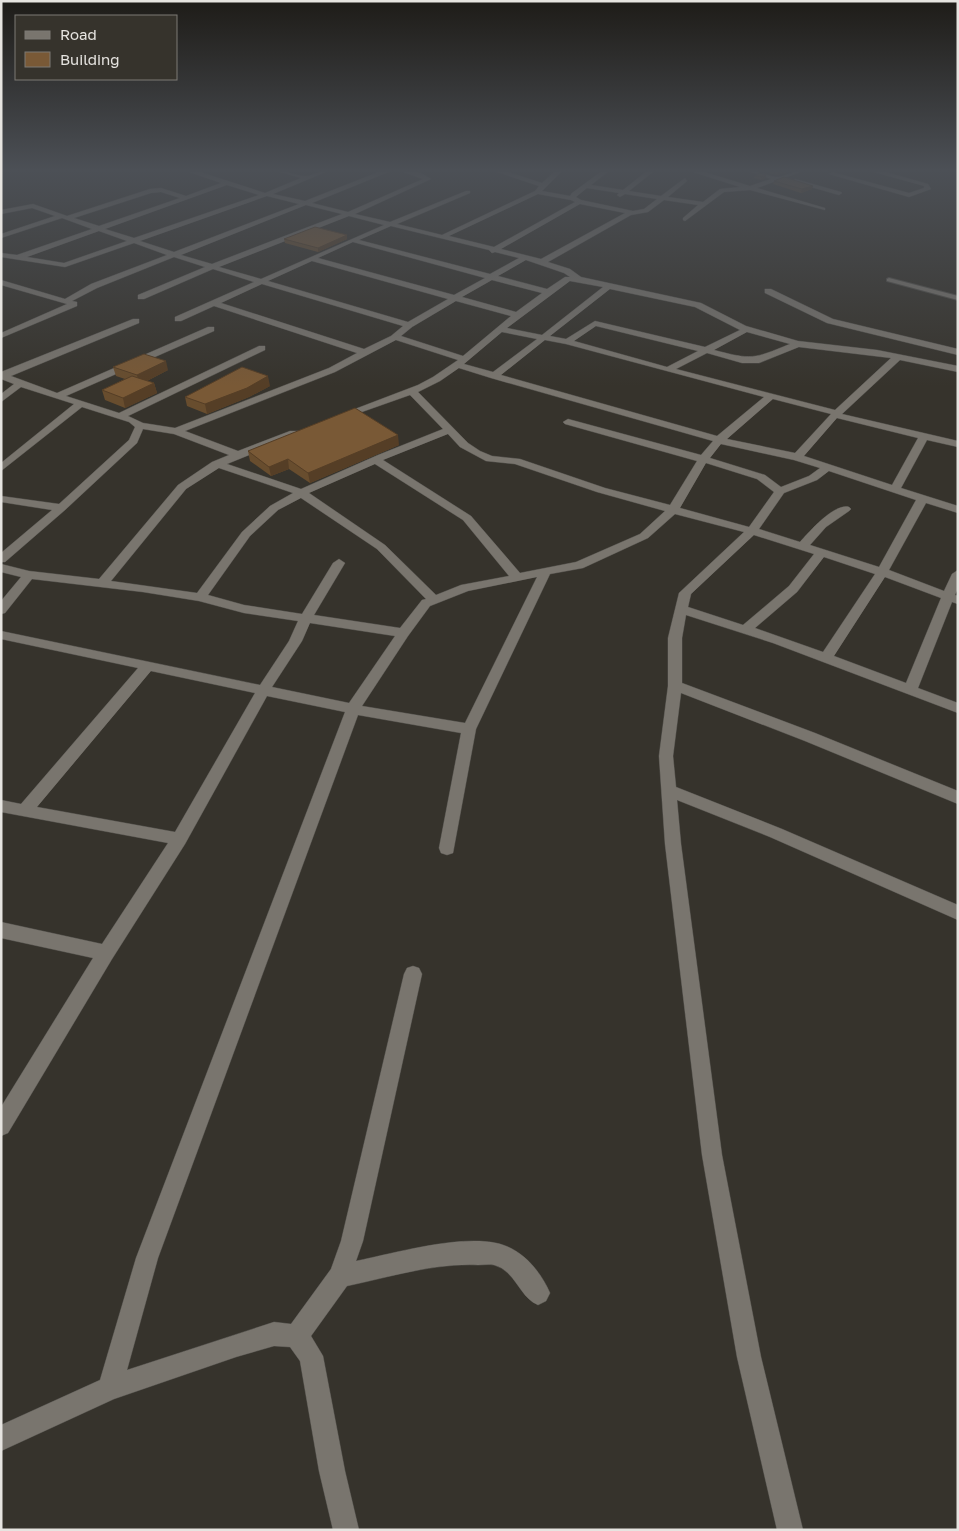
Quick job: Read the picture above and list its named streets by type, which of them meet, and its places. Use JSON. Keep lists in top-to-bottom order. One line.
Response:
{"legend":["Road","Building"]}
